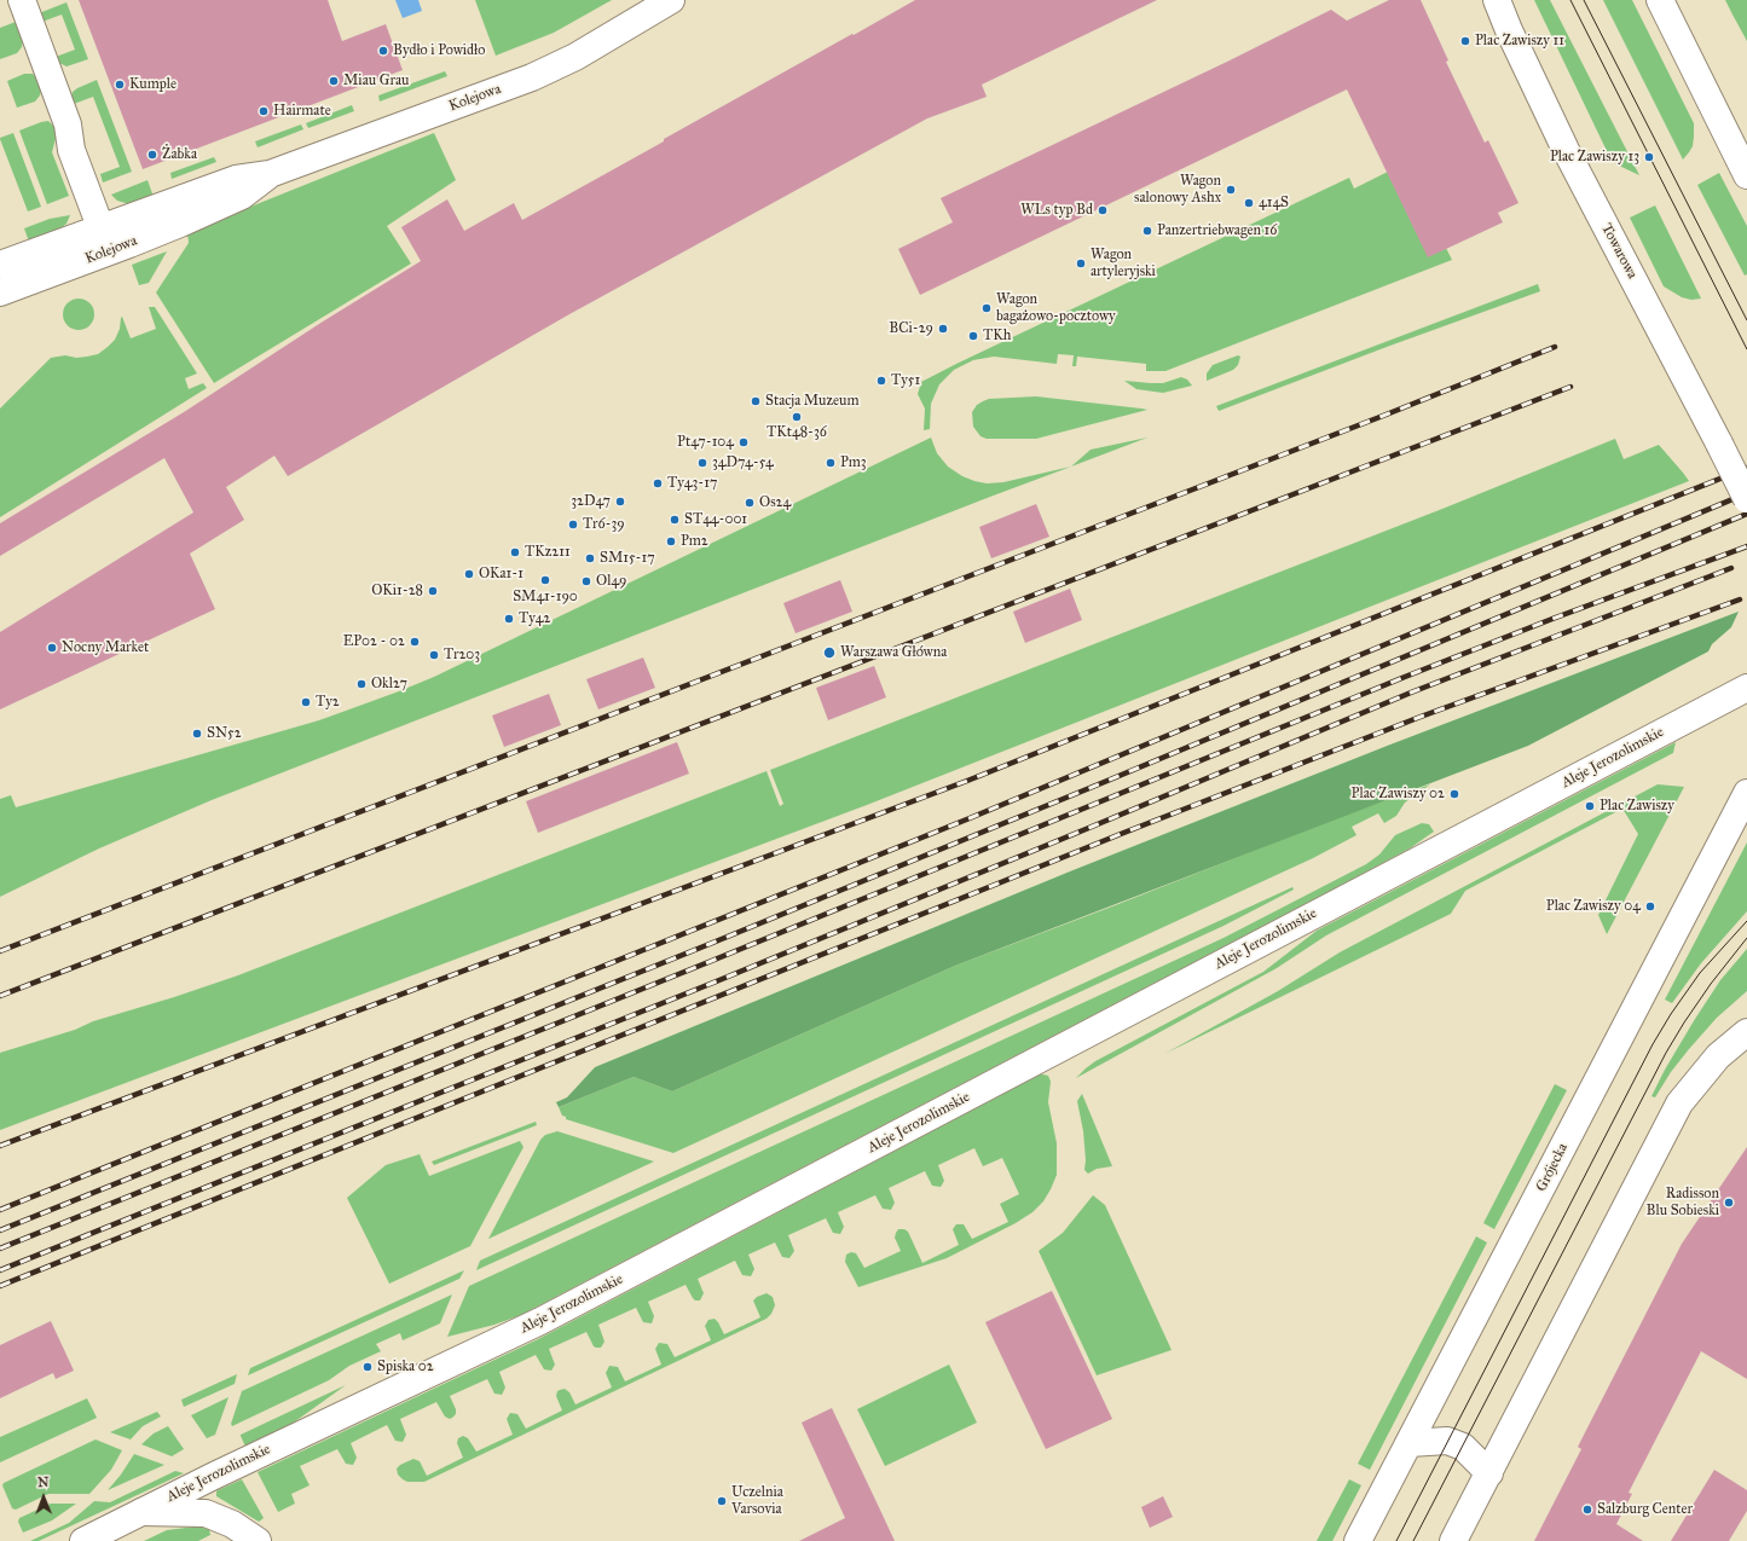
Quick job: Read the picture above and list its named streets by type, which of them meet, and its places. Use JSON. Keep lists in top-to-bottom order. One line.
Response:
{"streets":{"main road":["Kolejowa","Towarowa","Aleje Jerozolimskie","Grójecka"]},"places":["Plac Zawiszy 11","Bydło i Powidło","Miau Grau","Kumple","Hairmate","Żabka","Plac Zawiszy 13","Wagon salonowy Ashx","414S","WLs typ Bd","Panzertriebwagen 16","Wagon artyleryjski","Wagon bagażowo-pocztowy","BCi-29","TKh","Ty51","Stacja Muzeum","TKt48-36","Pt47-104","34D74-54","Pm3","Ty43-17","32D47","Os24","ST44-001","Tr6-39","Pm2","TKz211","SM15-17","OKa1-1","SM41-190","Ol49","OKi1-28","Ty42","EP02 - 02","Nocny Market","Warszawa Główna","Tr203","Okl27","Ty2","SN52","Plac Zawiszy 02","Plac Zawiszy","Plac Zawiszy 04","Radisson Blu Sobieski","Spiska 02","Uczelnia Varsovia","Salzburg Center"],"north":"top"}
